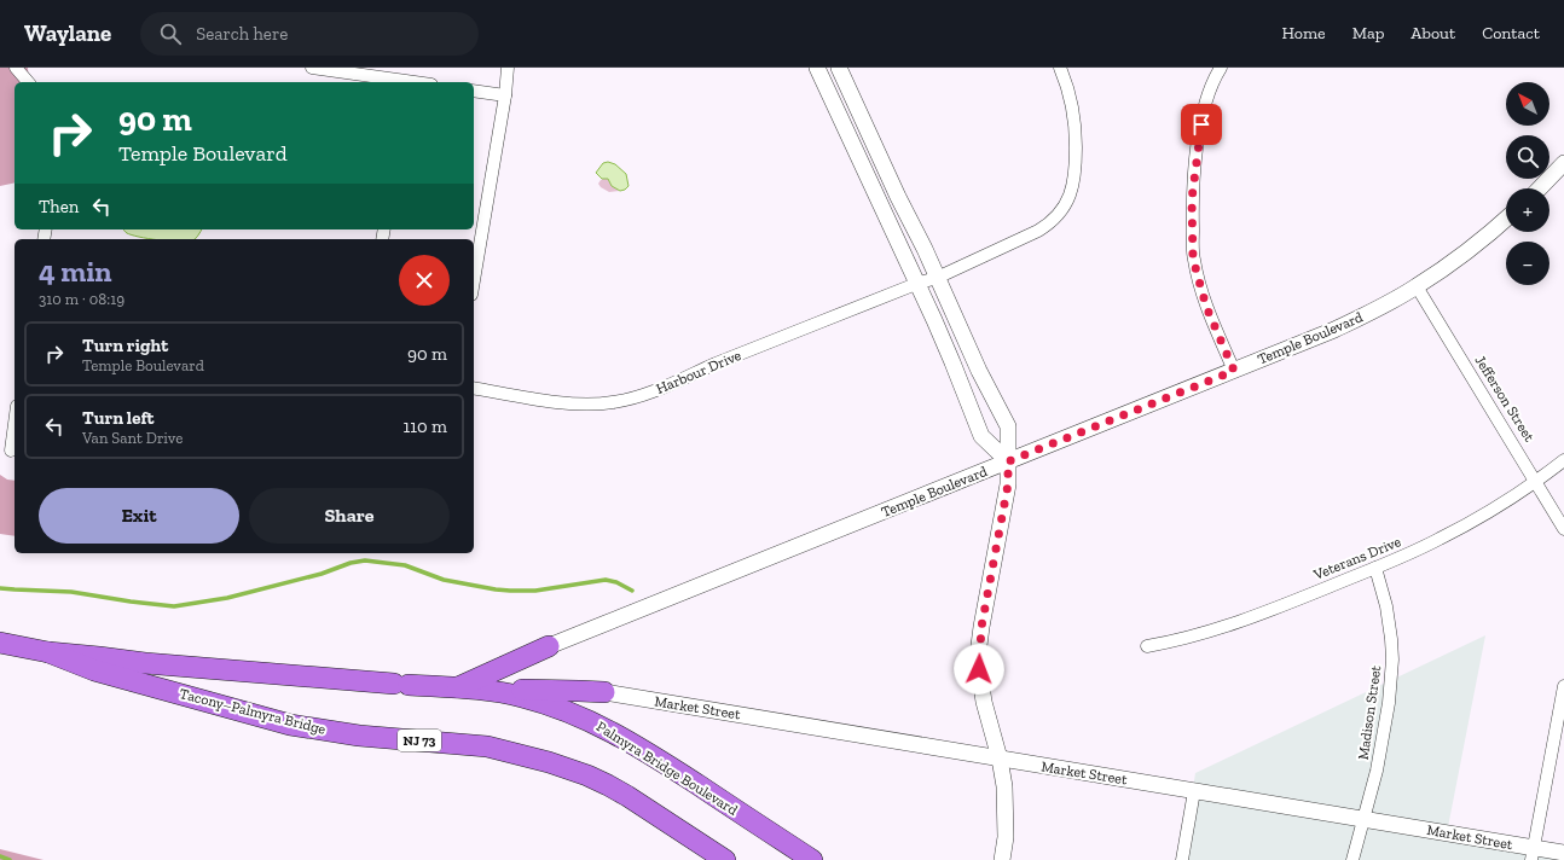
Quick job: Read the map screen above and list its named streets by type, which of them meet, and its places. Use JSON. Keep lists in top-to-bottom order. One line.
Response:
{"streets":{"highway":["Tacony–Palmyra Bridge","NJ 73","Palmyra Bridge Boulevard"],"street":["Temple Boulevard","Harbour Drive","Jefferson Street","Veterans Drive","Market Street","Madison Street"]},"crossings":[["Temple Boulevard","Jefferson Street"],["Jefferson Street","Veterans Drive"],["Veterans Drive","Madison Street"],["Market Street","Madison Street"],["Tacony–Palmyra Bridge","Palmyra Bridge Boulevard"]],"north":"top left","page":{"header":"Waylane","search":"Search here","nav":["Home","Map","About","Contact"],"map_buttons":["+","−"],"turn":["90 m","Temple Boulevard"],"then":"Then","heading":["4 min","310 m · 08:19"],"list":[{"name":"Turn right","note":"Temple Boulevard","value":"90 m"},{"name":"Turn left","note":"Van Sant Drive","value":"110 m"}],"buttons":["Exit","Share"]}}
